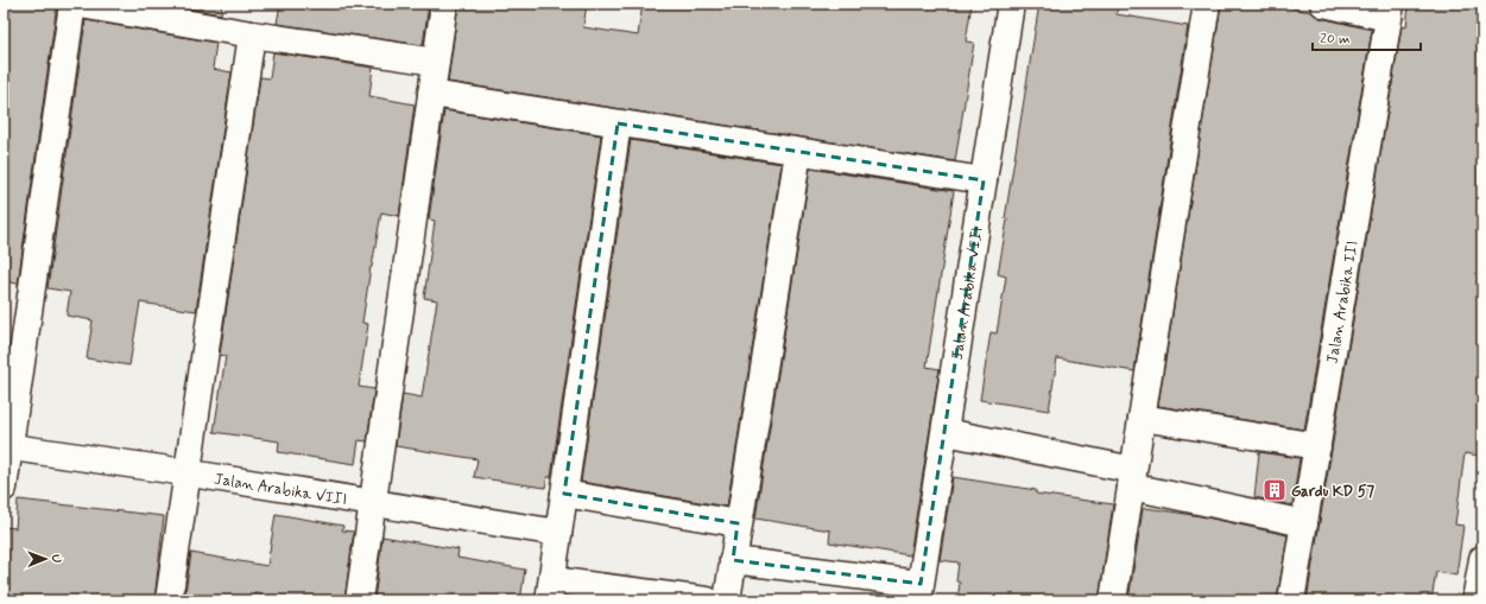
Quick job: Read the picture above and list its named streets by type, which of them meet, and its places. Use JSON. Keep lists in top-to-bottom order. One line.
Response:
{"streets":{"street":["Jalan Arabika VIII","Jalan Arabika III"]},"places":{"building":["Gardu KD 57"]},"scale_bar":"20 m","north":"right"}
